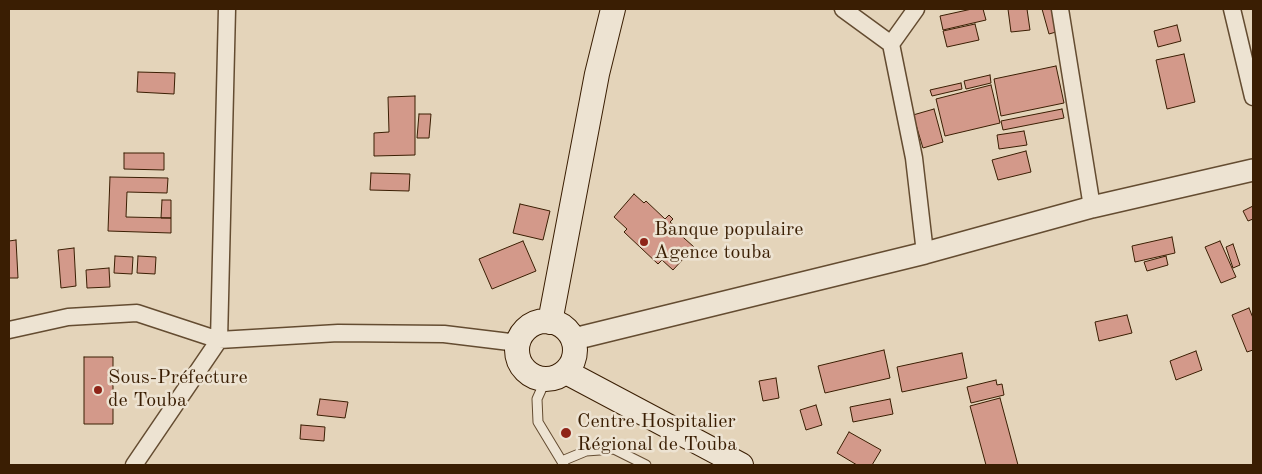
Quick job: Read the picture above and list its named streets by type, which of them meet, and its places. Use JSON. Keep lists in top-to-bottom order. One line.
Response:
{"places":["Banque populaire Agence touba","Sous-Préfecture de Touba","Centre Hospitalier Régional de Touba"]}
